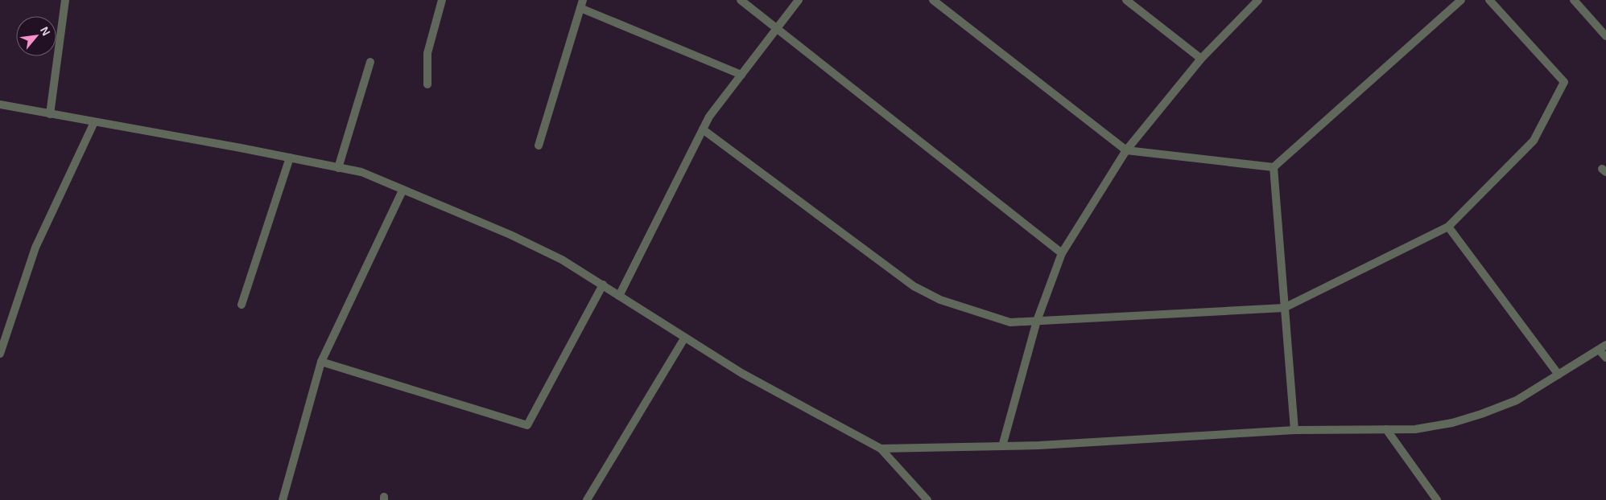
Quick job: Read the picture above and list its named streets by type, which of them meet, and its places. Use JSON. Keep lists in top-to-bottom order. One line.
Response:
{"north":"top right"}
